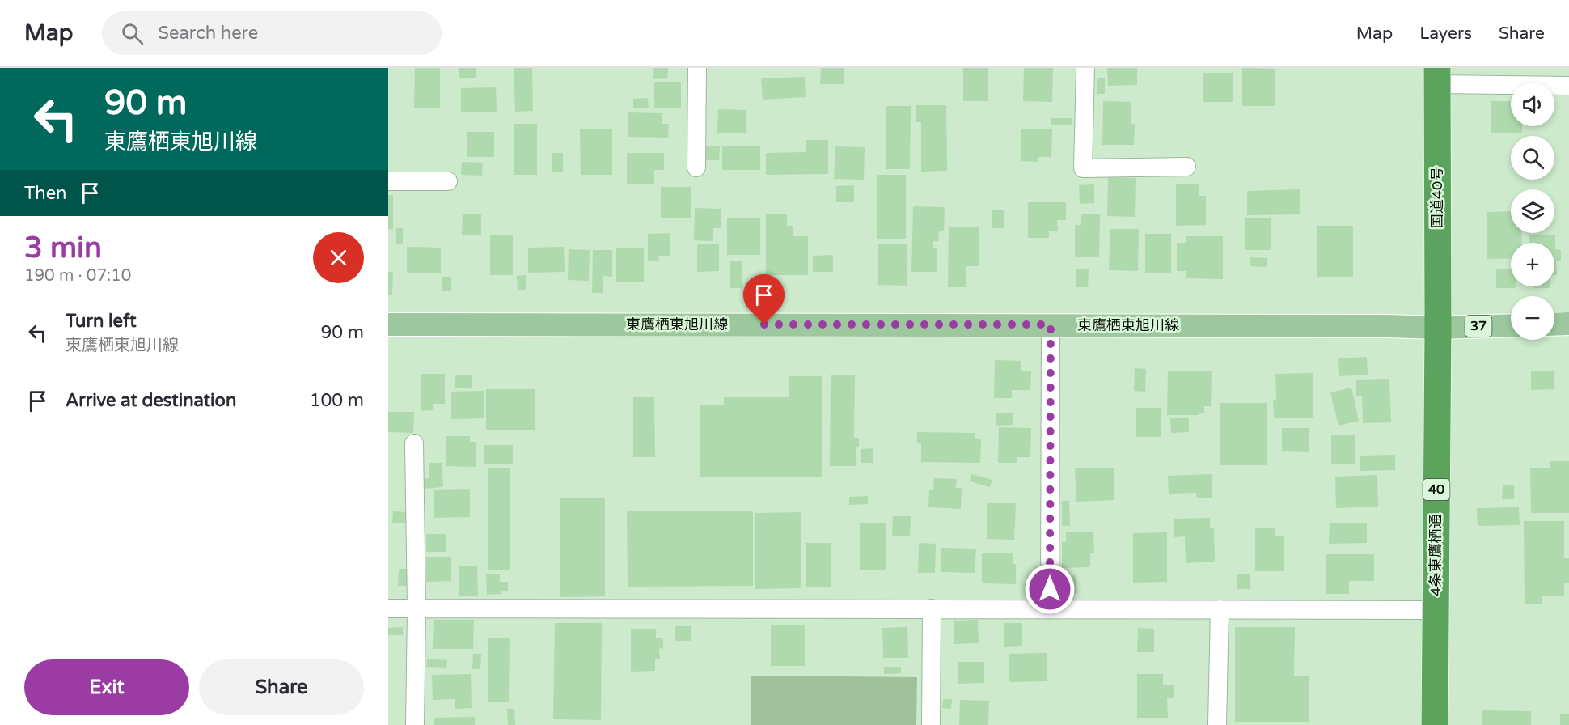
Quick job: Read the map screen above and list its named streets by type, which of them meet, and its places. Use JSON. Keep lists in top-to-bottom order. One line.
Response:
{"streets":{"highway":["国道40号","40","4条東鷹栖通"],"main road":["東鷹栖東旭川線","37"]},"crossings":[["国道40号","東鷹栖東旭川線"],["国道40号","4条東鷹栖通"],["東鷹栖東旭川線","4条東鷹栖通"]],"page":{"header":"Map","search":"Search here","nav":["Map","Layers","Share"],"turn":["90 m","東鷹栖東旭川線"],"map_buttons":["+","−"],"then":"Then","heading":["3 min","190 m · 07:10"],"list":[{"name":"Turn left","note":"東鷹栖東旭川線","value":"90 m"},{"name":"Arrive at destination","value":"100 m"}],"buttons":["Exit","Share"]}}
